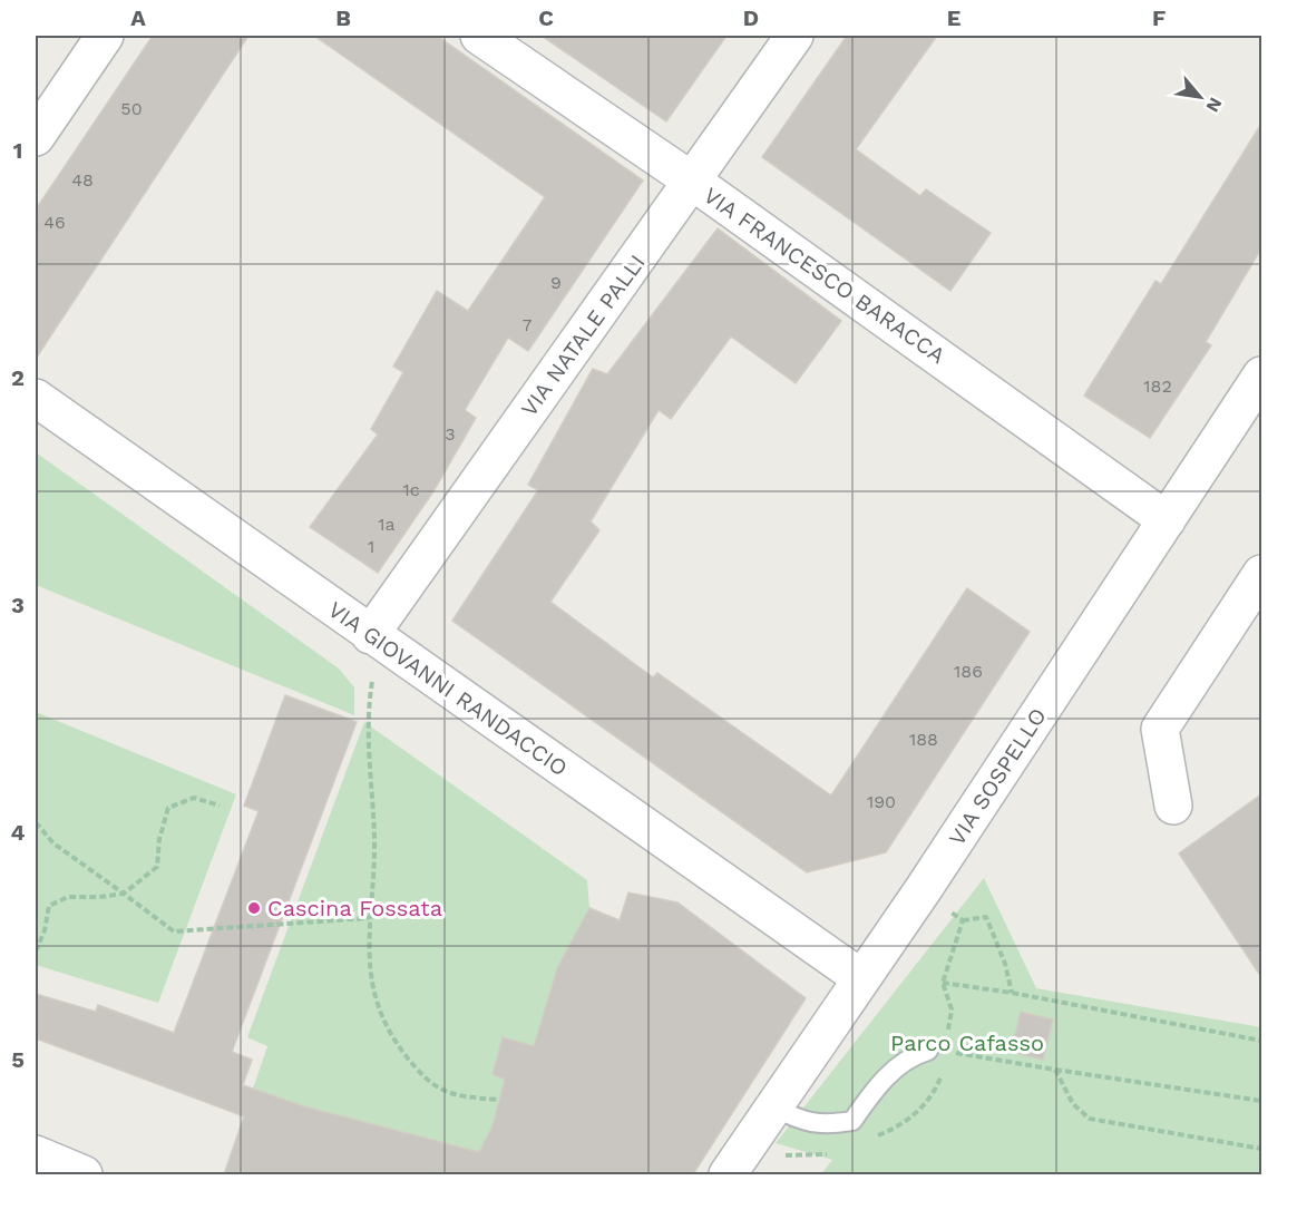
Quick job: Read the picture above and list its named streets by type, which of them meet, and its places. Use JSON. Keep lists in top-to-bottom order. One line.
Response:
{"streets":{"street":["VIA FRANCESCO BARACCA","VIA NATALE PALLI","VIA GIOVANNI RANDACCIO","VIA SOSPELLO"]},"crossings":[["VIA FRANCESCO BARACCA","VIA NATALE PALLI"],["VIA FRANCESCO BARACCA","VIA SOSPELLO"],["VIA NATALE PALLI","VIA GIOVANNI RANDACCIO"],["VIA GIOVANNI RANDACCIO","VIA SOSPELLO"]],"parks":["Parco Cafasso"],"places":["Cascina Fossata"],"house_numbers":["50","48","46","9","7","182","3","1c","1a","1","186","188","190"],"north":"bottom right","grid":{"columns":["A","B","C","D","E","F"],"rows":["1","2","3","4","5"]}}
